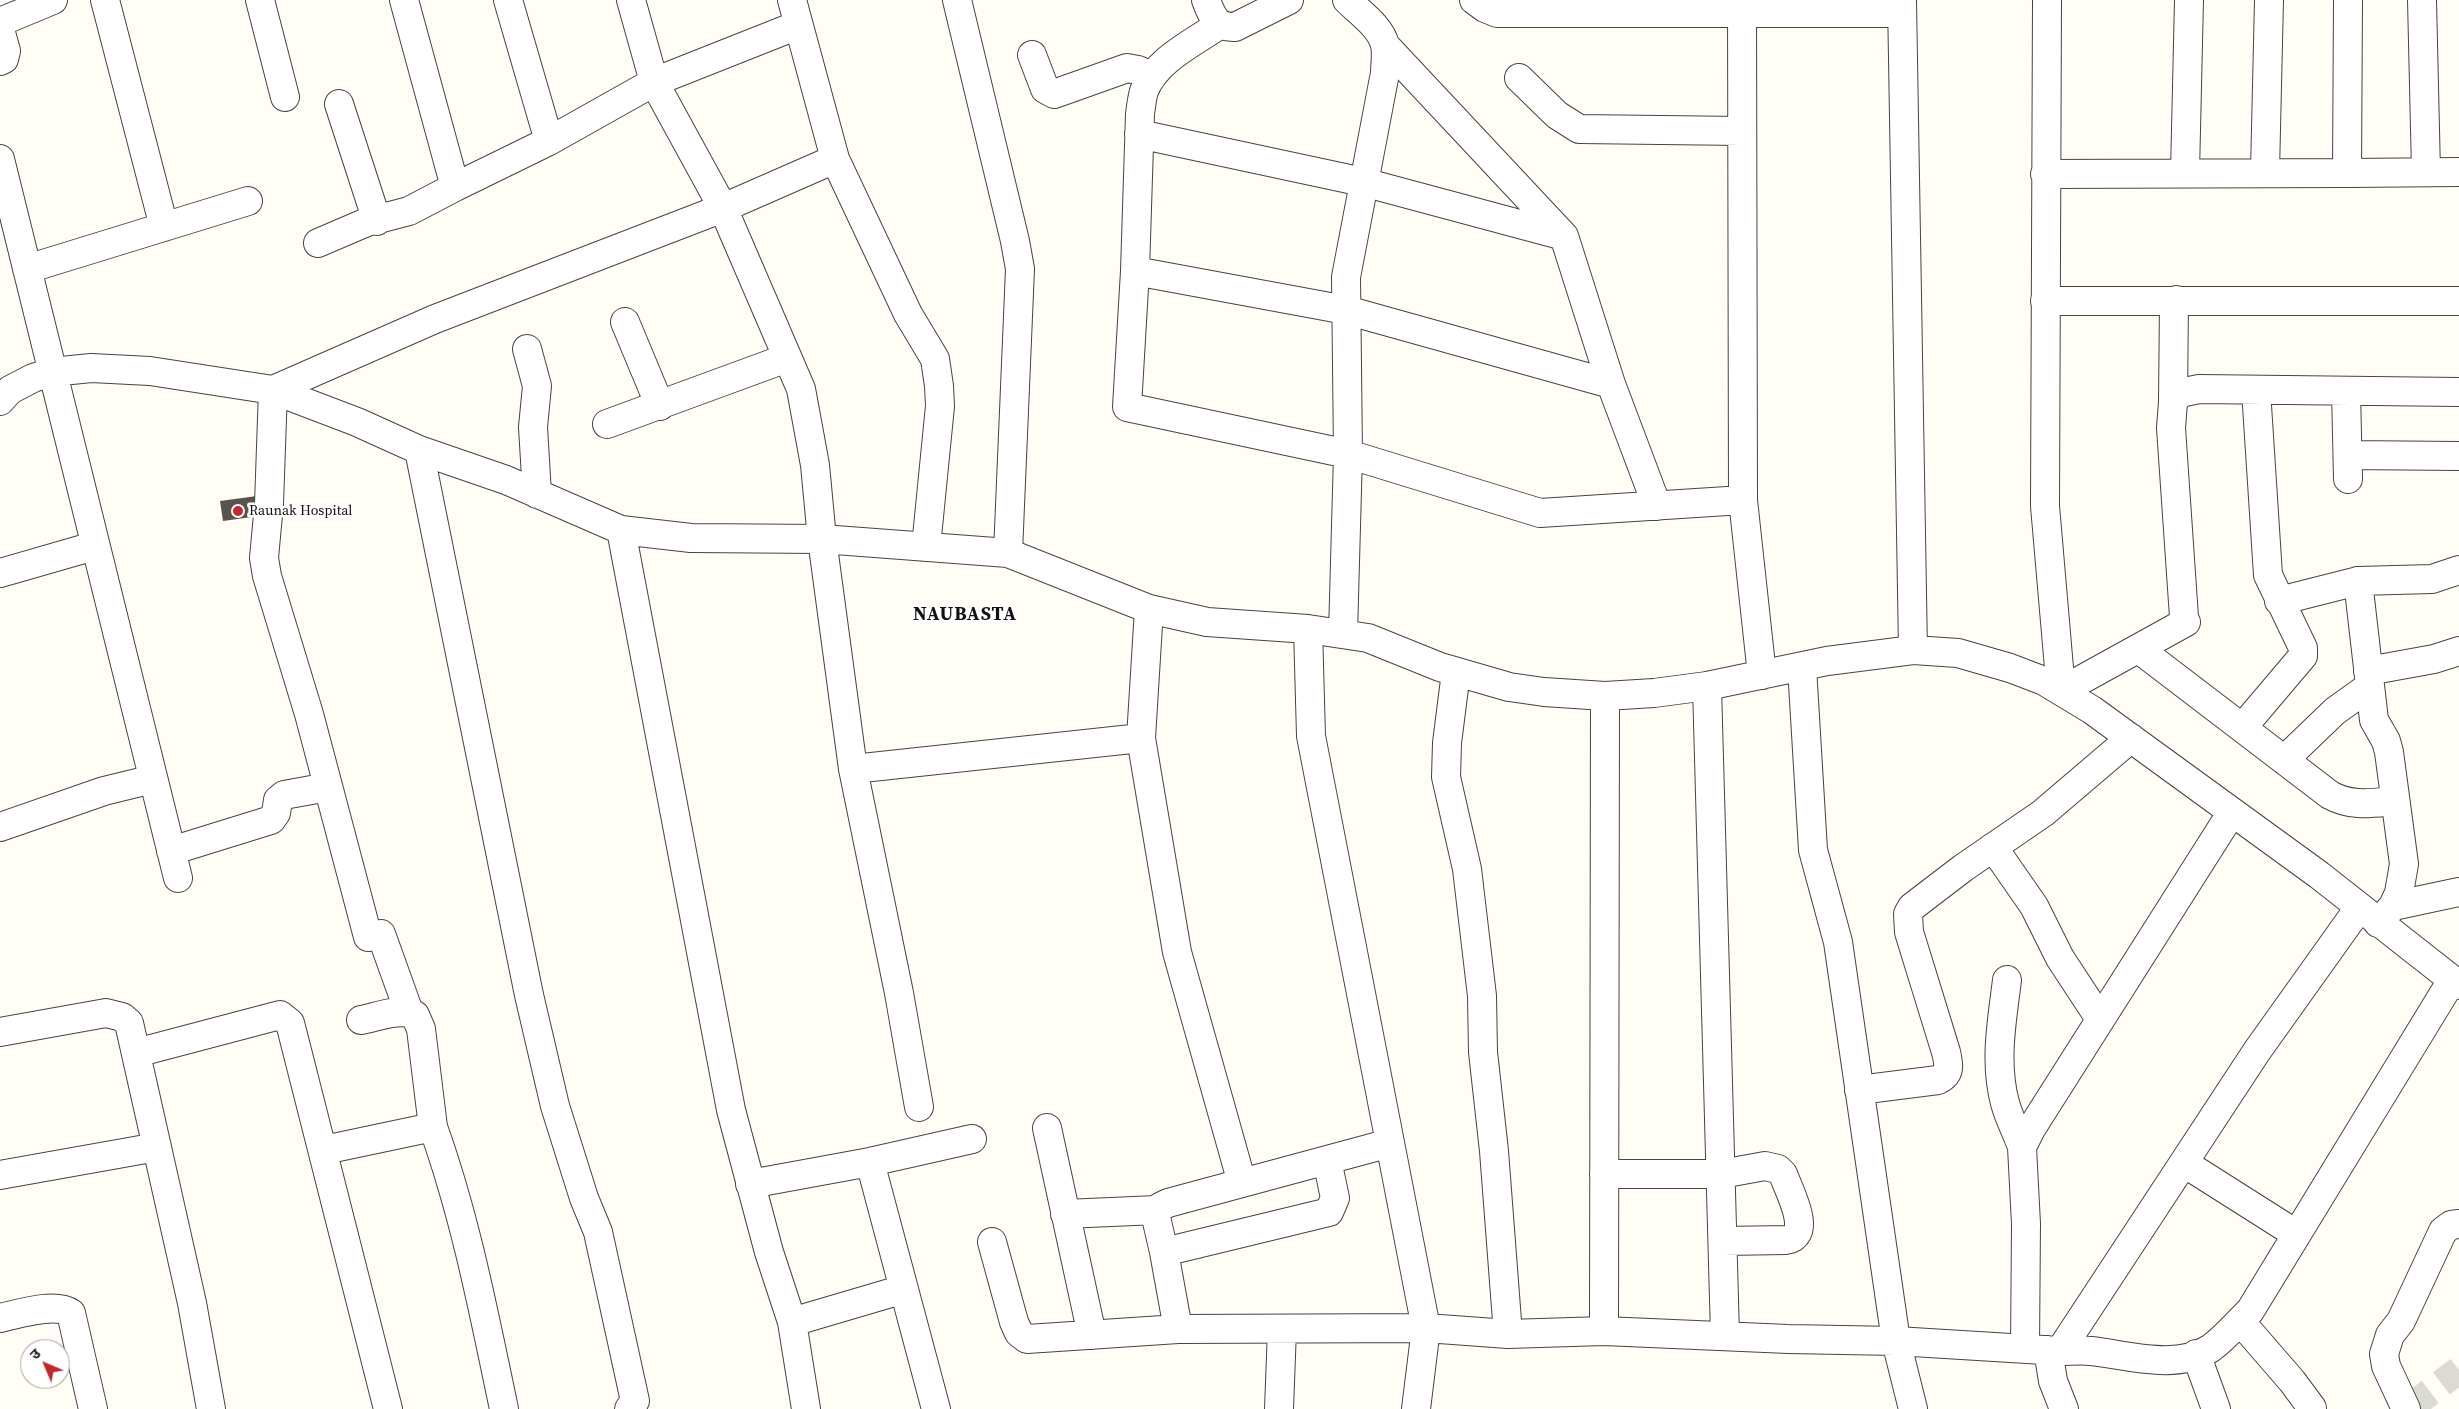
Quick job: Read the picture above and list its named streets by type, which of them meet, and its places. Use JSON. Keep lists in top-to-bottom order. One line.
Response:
{"districts":["NAUBASTA"],"places":["Raunak Hospital"],"north":"top left"}
